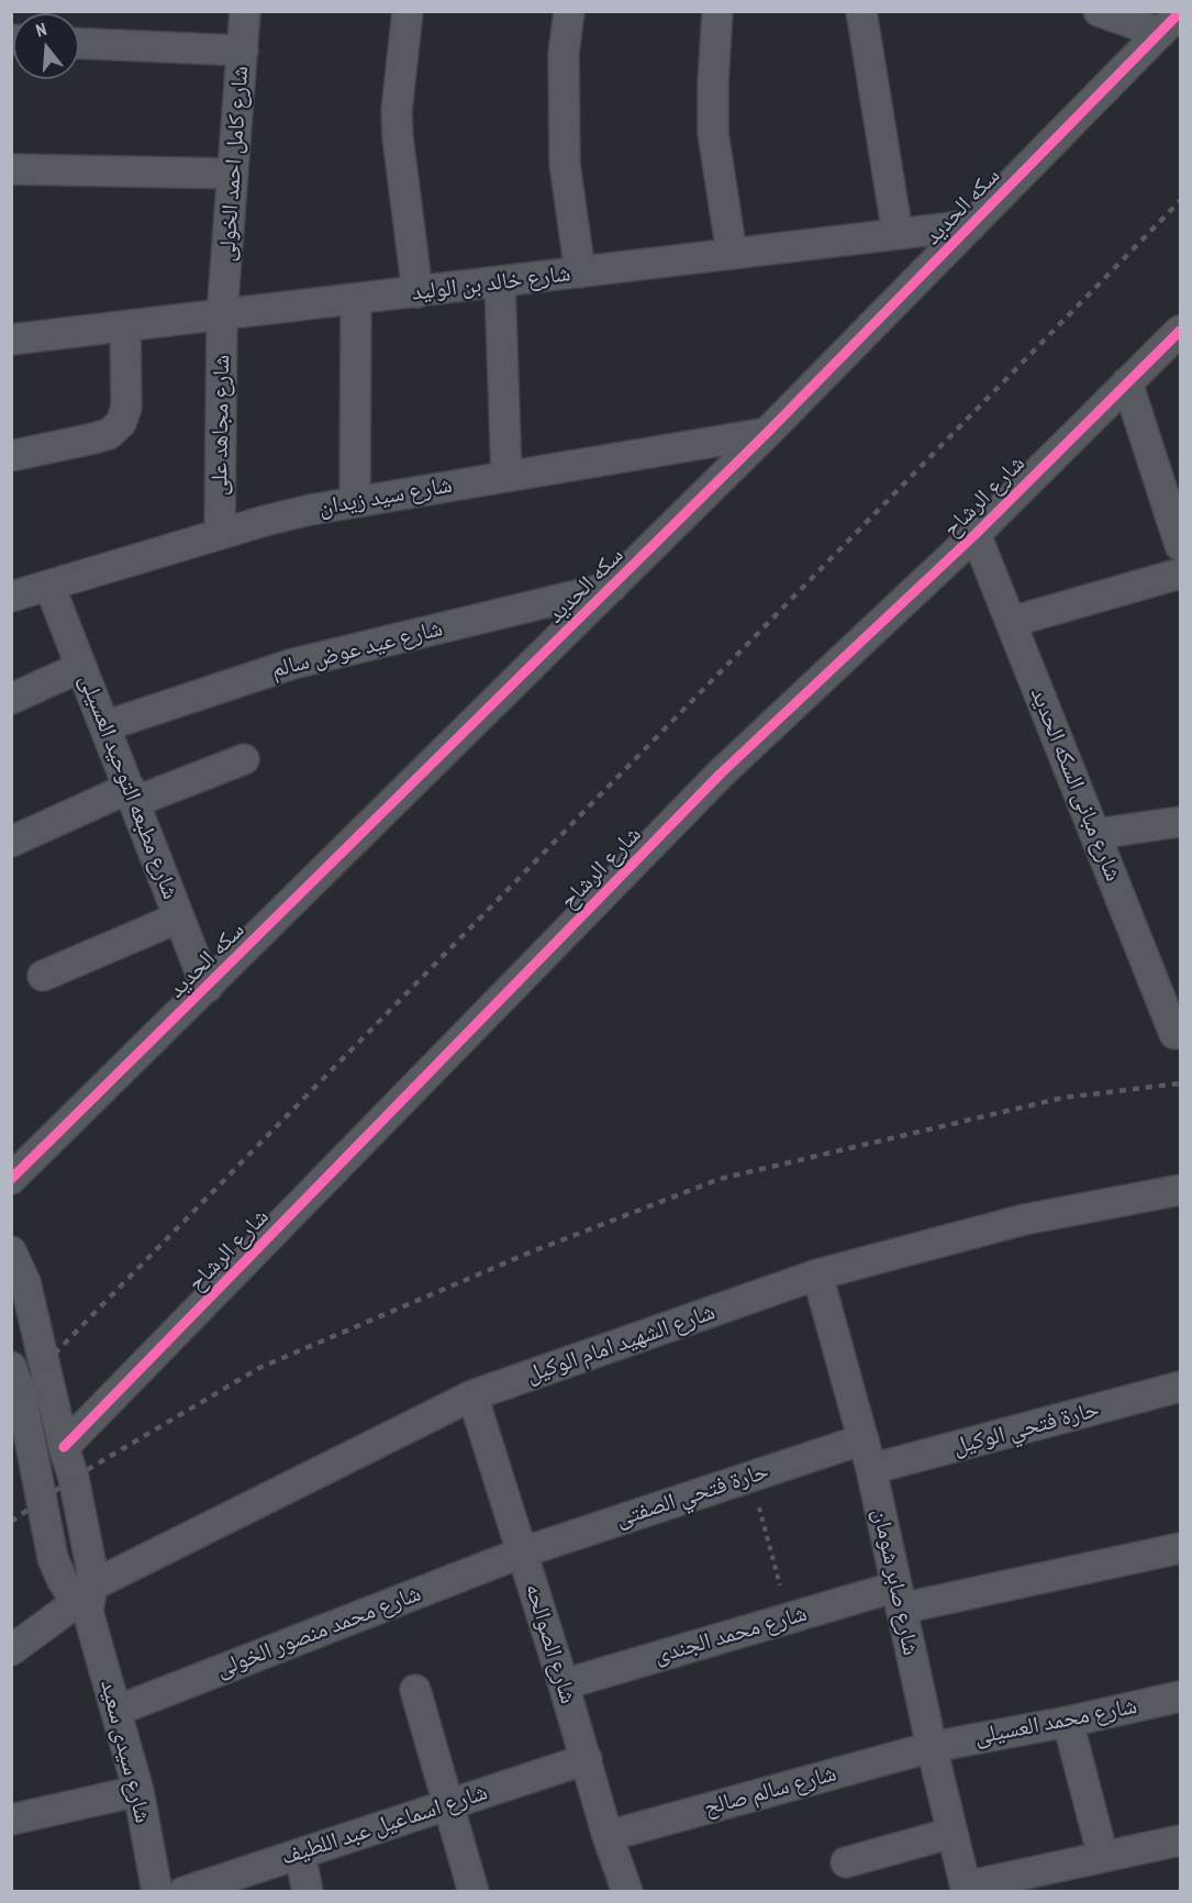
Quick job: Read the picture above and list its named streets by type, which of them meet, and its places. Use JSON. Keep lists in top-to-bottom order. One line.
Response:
{"streets":{"street":["شارع كامل احمد الخولى","سكه الحديد","شارع خالد بن الوليد","شارع مجاهد على","شارع سيد زيدان","شارع الرشاح","شارع عيد عوض سالم","شارع مبانى السكه الحديد","شارع مطبعه التوحيد العسيلى","شارع الشهيد امام الوكيل","حارة فتحي الوكيل","حارة فتحي الصفتى","شارع صابر شومان","شارع محمد منصور الخولى","شارع محمد الجندى","شارع الصوالحه","شارع محمد العسيلى","شارع سيدى سعيد","شارع سالم صالح","شارع اسماعيل عبد اللطيف"]},"crossings":[["شارع كامل احمد الخولى","شارع خالد بن الوليد"],["شارع كامل احمد الخولى","شارع مجاهد على"],["سكه الحديد","شارع خالد بن الوليد"],["سكه الحديد","شارع سيد زيدان"],["سكه الحديد","شارع عيد عوض سالم"],["سكه الحديد","شارع مطبعه التوحيد العسيلى"],["شارع خالد بن الوليد","شارع مجاهد على"],["شارع مجاهد على","شارع سيد زيدان"],["شارع سيد زيدان","شارع مطبعه التوحيد العسيلى"],["شارع الرشاح","شارع مبانى السكه الحديد"],["شارع عيد عوض سالم","شارع مطبعه التوحيد العسيلى"],["شارع الشهيد امام الوكيل","شارع صابر شومان"],["شارع الشهيد امام الوكيل","شارع الصوالحه"],["شارع الشهيد امام الوكيل","شارع سيدى سعيد"],["حارة فتحي الوكيل","شارع صابر شومان"],["حارة فتحي الصفتى","شارع صابر شومان"],["حارة فتحي الصفتى","شارع محمد منصور الخولى"],["حارة فتحي الصفتى","شارع الصوالحه"],["شارع صابر شومان","شارع محمد الجندى"],["شارع صابر شومان","شارع محمد العسيلى"],["شارع صابر شومان","شارع سالم صالح"],["شارع محمد منصور الخولى","شارع الصوالحه"],["شارع محمد منصور الخولى","شارع سيدى سعيد"],["شارع محمد الجندى","شارع الصوالحه"],["شارع الصوالحه","شارع سالم صالح"],["شارع الصوالحه","شارع اسماعيل عبد اللطيف"],["شارع محمد العسيلى","شارع سالم صالح"]],"north":"top"}
